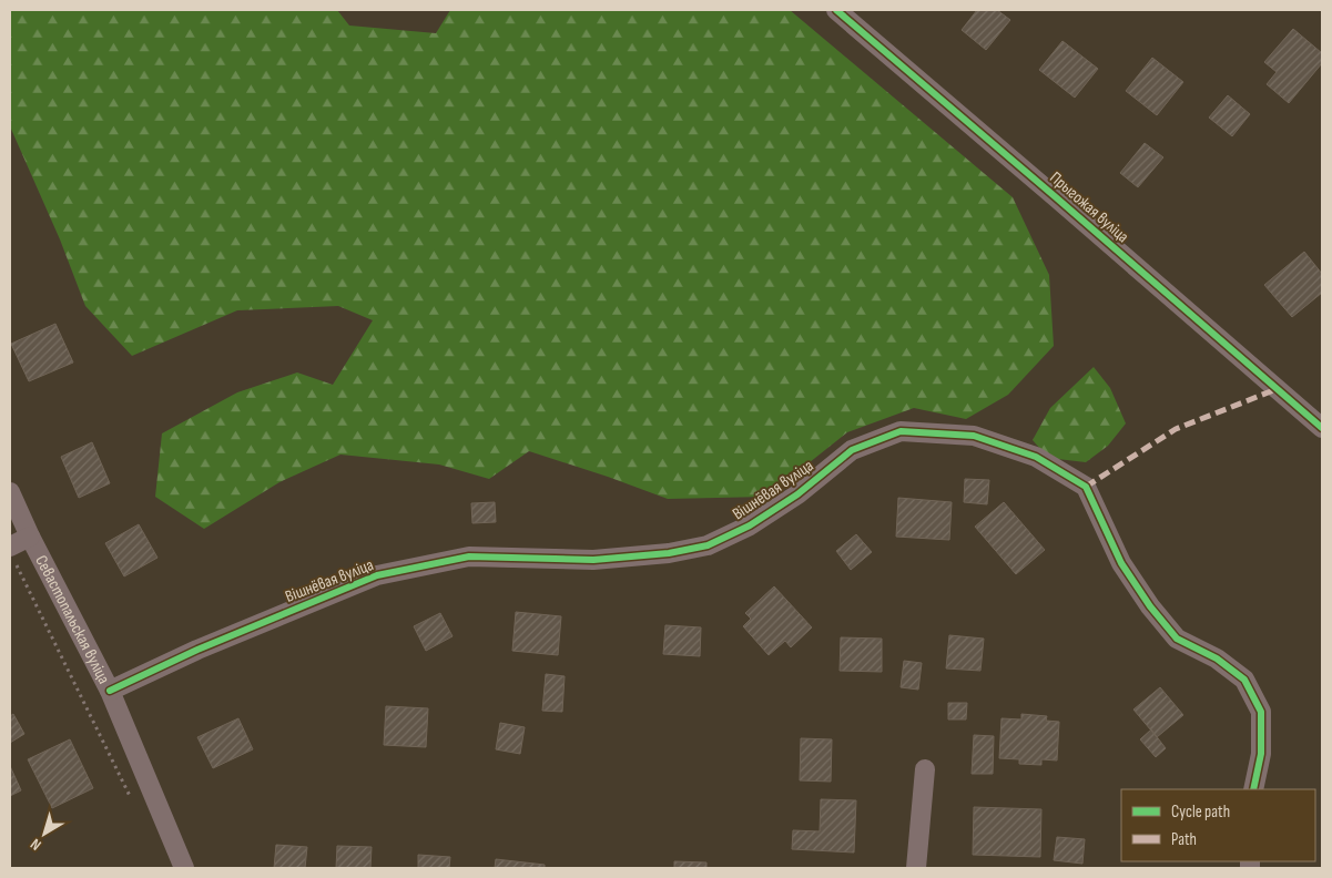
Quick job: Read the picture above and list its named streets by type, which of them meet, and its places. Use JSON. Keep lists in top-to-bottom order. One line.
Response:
{"streets":{"street":["Прыгожая вуліца","Вішнёвая вуліца","Севастопальская вуліца"]},"crossings":[["Вішнёвая вуліца","Севастопальская вуліца"]],"legend":["Cycle path","Path"],"north":"bottom left"}
